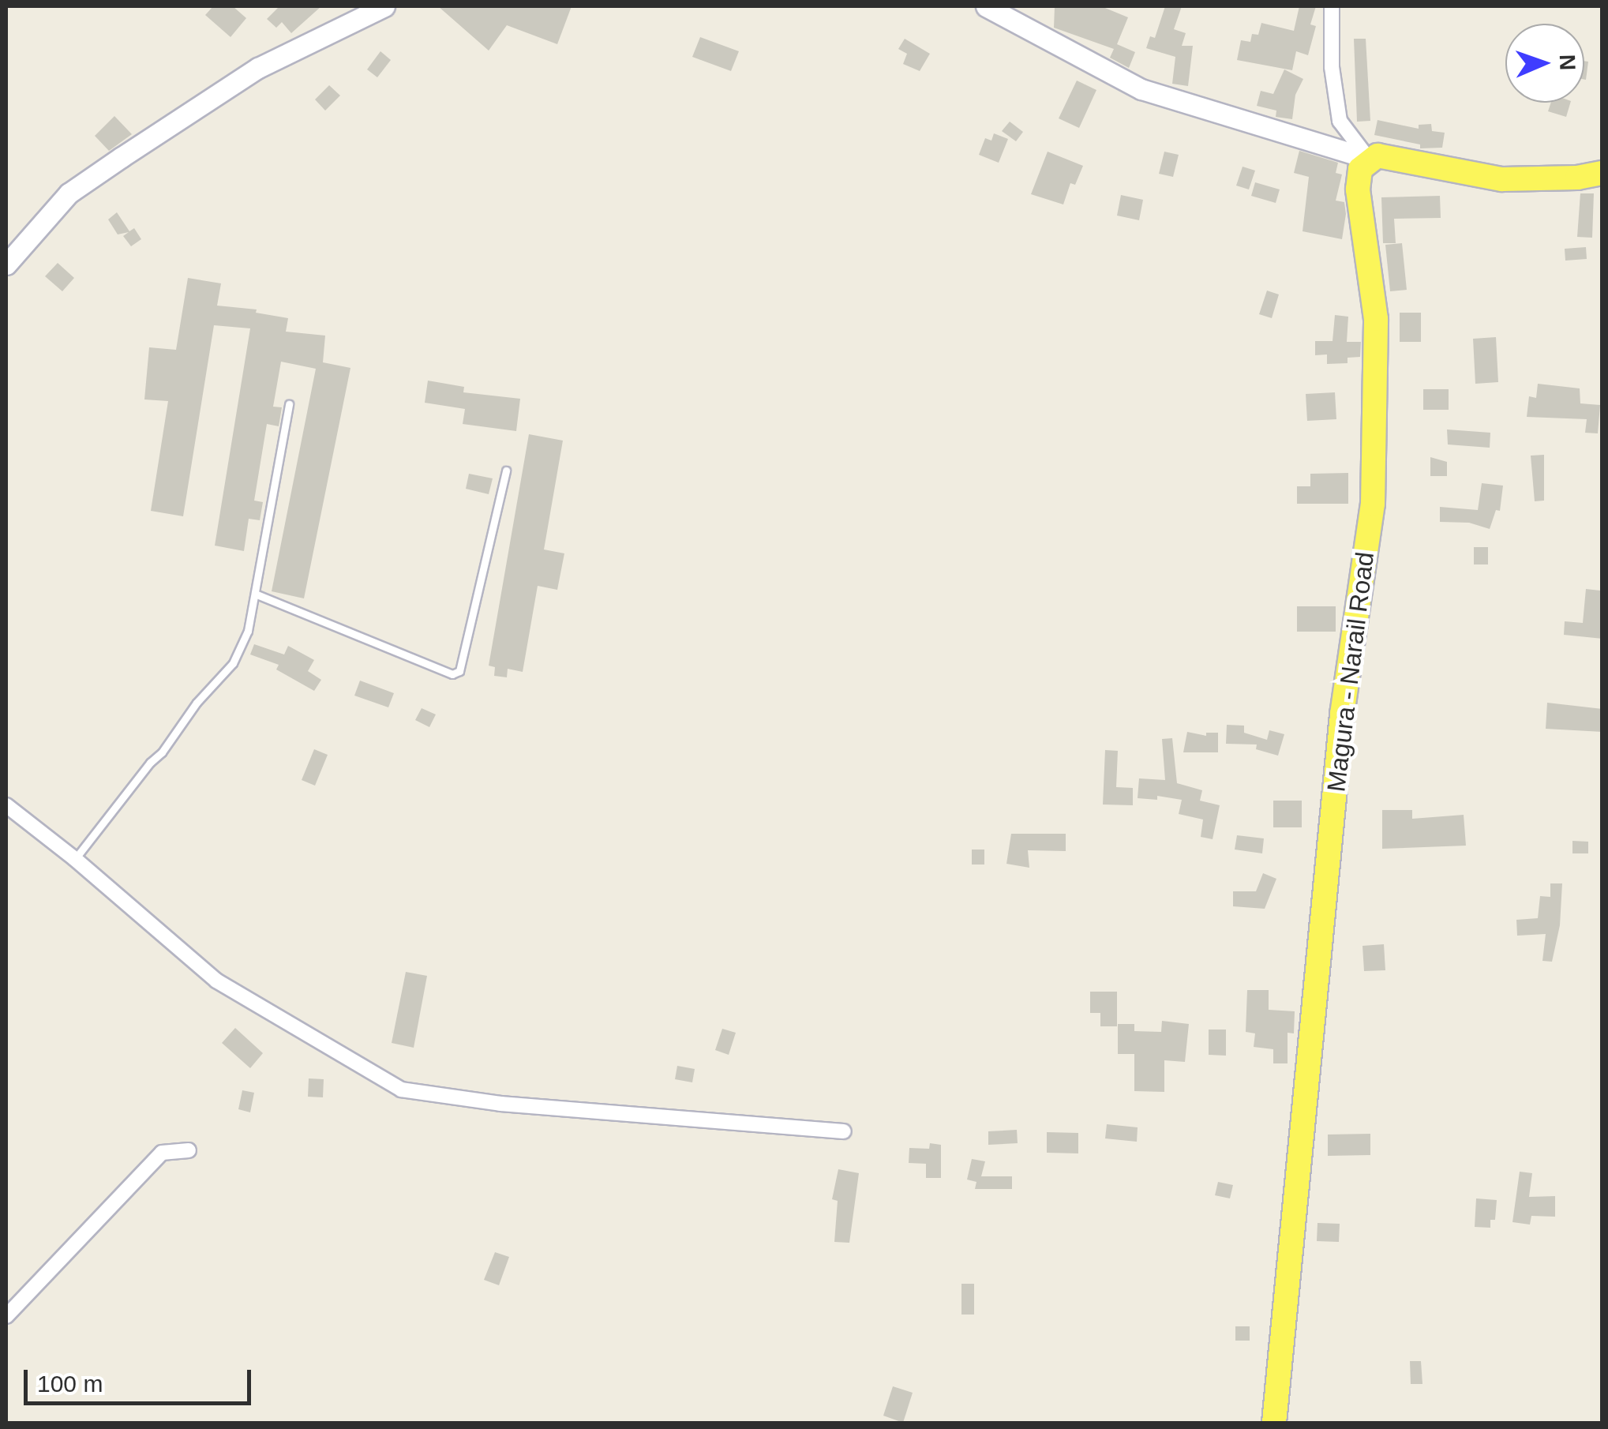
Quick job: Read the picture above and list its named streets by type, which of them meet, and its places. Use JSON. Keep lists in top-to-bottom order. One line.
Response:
{"streets":{"main road":["Magura - Narail Road"]},"scale_bar":"100 m","north":"right"}
